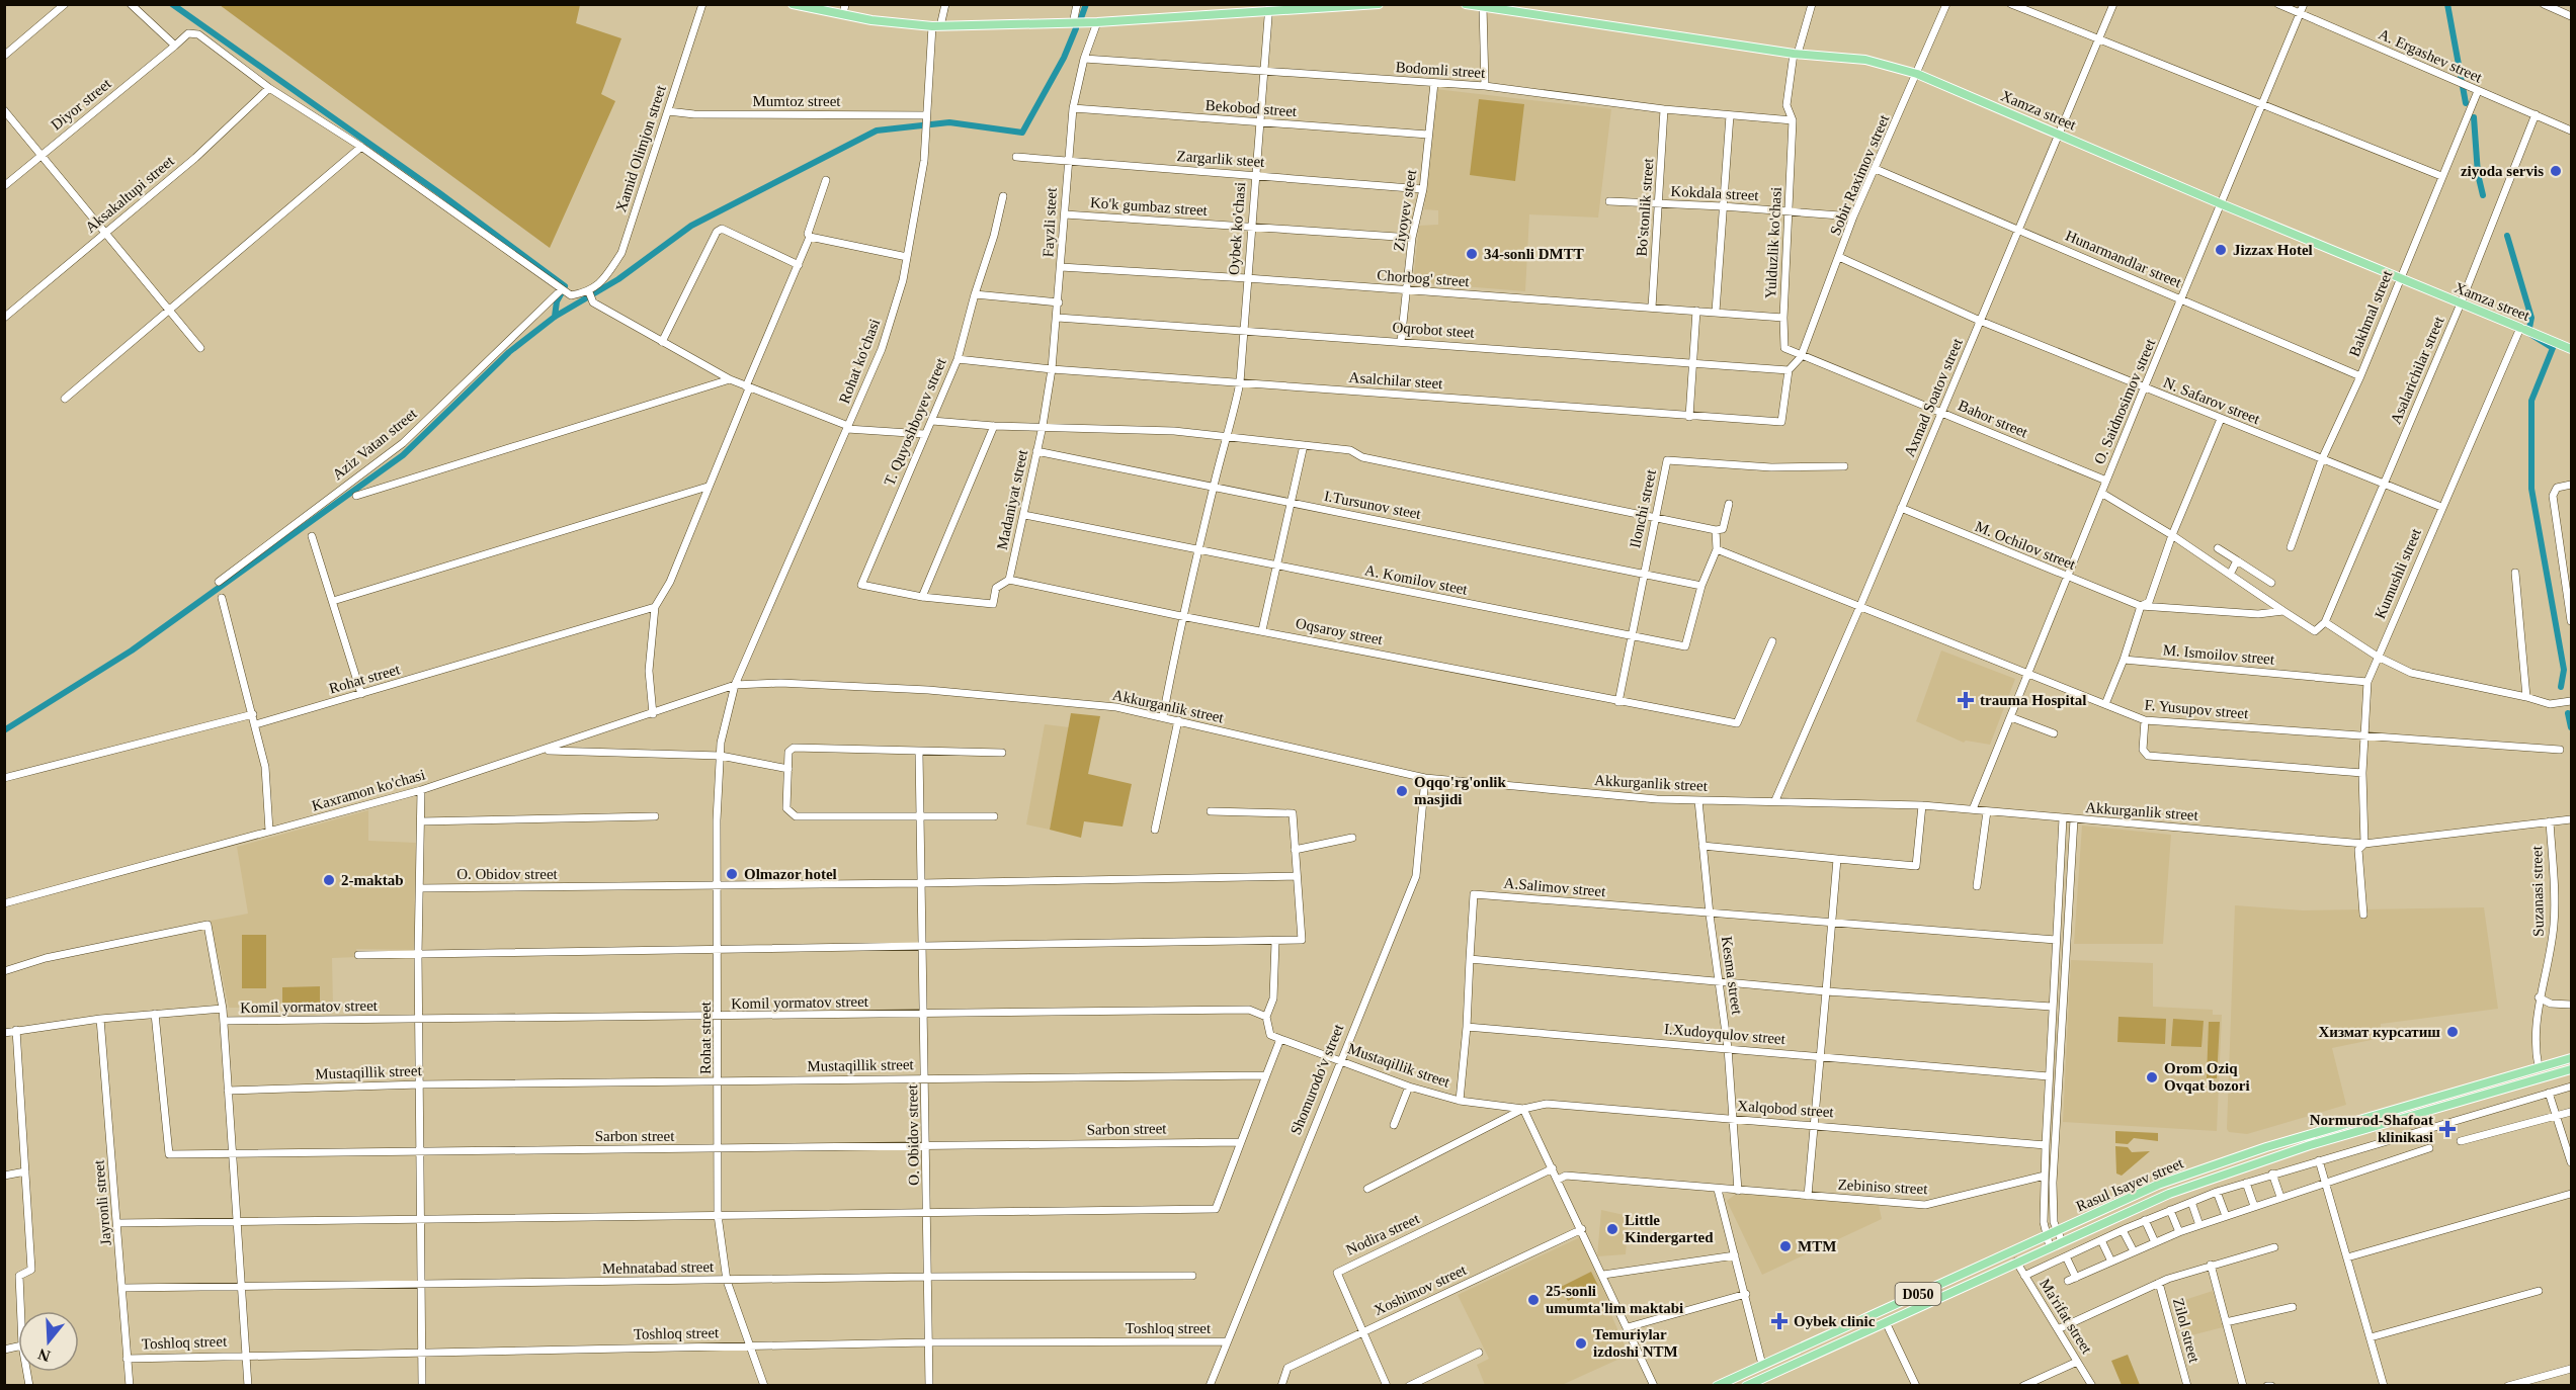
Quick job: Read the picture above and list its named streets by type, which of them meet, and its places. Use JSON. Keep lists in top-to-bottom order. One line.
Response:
{"streets":{"main road":["Xamza street","Rasul Isayev street","D050"],"street":["A. Ergashev street","Bodomli street","Mumtoz street","Diyor street","Bekobod street","Xamid Olimjon street","Zargarlik steet","Sobir Raximov street","Kokdala street","Aksakaltupi street","Ko'k gumbaz street","Bo'stonlik street","Ziyoyev steet","Fayzli steet","Oybek ko'chasi","Yulduzlik ko'chasi","Hunarmandlar street","Chorbog' street","Bakhmal street","Oqrobot steet","Rohat ko'chasi","Asalarichilar street","Asalchilar steet","Axmad Soatov street","N. Safarov street","O. Saidnosimov street","Bahor street","T. Quyoshboyev street","Aziz Vatan street","Madaniyat street","I.Tursunov steet","Ilonchi street","M. Ochilov street","Kumushli street","A. Komilov steet","Oqsaroy street","M. Ismoilov street","Rohat street","Akkurganlik street","F. Yusupov street","Kaxramon ko'chasi","O. Obidov street","A.Salimov street","Suzanasi street","Kesma street","Komil yormatov street","I.Хudoyqulov street","Mustaqillik street","Shomurodo'v street","Хalqobod street","Sarbon street","Zebiniso street","Jayronli street","Nodira street","Mehnatаbаd street","Xoshimov street","Ma'rifat street","Toshloq street","Zilol street"]},"crossings":[["A. Ergashev street","Bakhmal street"],["A. Ergashev street","Asalarichilar street"],["A. Ergashev street","O. Saidnosimov street"],["Bodomli street","Bo'stonlik street"],["Bodomli street","Ziyoyev steet"],["Bodomli street","Fayzli steet"],["Bodomli street","Oybek ko'chasi"],["Bodomli street","Yulduzlik ko'chasi"],["Mumtoz street","Xamid Olimjon street"],["Mumtoz street","Rohat ko'chasi"],["Diyor street","Aksakaltupi street"],["Diyor street","Aziz Vatan street"],["Bekobod street","Ziyoyev steet"],["Bekobod street","Fayzli steet"],["Bekobod street","Oybek ko'chasi"],["Xamza street","Sobir Raximov street"],["Xamza street","Yulduzlik ko'chasi"],["Xamza street","Bakhmal street"],["Xamza street","Asalarichilar street"],["Xamza street","Axmad Soatov street"],["Xamza street","O. Saidnosimov street"],["Xamza street","Kumushli street"],["Zargarlik steet","Ziyoyev steet"],["Zargarlik steet","Fayzli steet"],["Zargarlik steet","Oybek ko'chasi"],["Sobir Raximov street","Kokdala street"],["Sobir Raximov street","Yulduzlik ko'chasi"],["Sobir Raximov street","Hunarmandlar street"],["Sobir Raximov street","N. Safarov street"],["Sobir Raximov street","Bahor street"],["Kokdala street","Bo'stonlik street"],["Kokdala street","Yulduzlik ko'chasi"],["Ko'k gumbaz street","Ziyoyev steet"],["Ko'k gumbaz street","Fayzli steet"],["Ko'k gumbaz street","Oybek ko'chasi"],["Bo'stonlik street","Chorbog' street"],["Ziyoyev steet","Chorbog' street"],["Ziyoyev steet","Oqrobot steet"],["Fayzli steet","Chorbog' street"],["Fayzli steet","Oqrobot steet"],["Fayzli steet","Asalchilar steet"],["Fayzli steet","Madaniyat street"],["Oybek ko'chasi","Chorbog' street"],["Oybek ko'chasi","Oqrobot steet"],["Oybek ko'chasi","Asalchilar steet"],["Oybek ko'chasi","I.Tursunov steet"],["Oybek ko'chasi","A. Komilov steet"],["Oybek ko'chasi","Oqsaroy street"],["Oybek ko'chasi","Akkurganlik street"],["Yulduzlik ko'chasi","Chorbog' street"],["Yulduzlik ko'chasi","Bahor street"],["Hunarmandlar street","Bakhmal street"],["Hunarmandlar street","Axmad Soatov street"],["Hunarmandlar street","O. Saidnosimov street"],["Bakhmal street","N. Safarov street"],["Oqrobot steet","Asalchilar steet"],["Rohat ko'chasi","Rohat street"],["Rohat ko'chasi","Akkurganlik street"],["Rohat ko'chasi","Kaxramon ko'chasi"],["Asalarichilar street","N. Safarov street"],["Asalarichilar street","M. Ochilov street"],["Asalchilar steet","T. Quyoshboyev street"],["Axmad Soatov street","N. Safarov street"],["Axmad Soatov street","Bahor street"],["Axmad Soatov street","M. Ochilov street"],["Axmad Soatov street","Akkurganlik street"],["Axmad Soatov street","F. Yusupov street"],["N. Safarov street","O. Saidnosimov street"],["N. Safarov street","Kumushli street"],["O. Saidnosimov street","Bahor street"],["O. Saidnosimov street","M. Ochilov street"],["O. Saidnosimov street","Akkurganlik street"],["O. Saidnosimov street","F. Yusupov street"],["Madaniyat street","I.Tursunov steet"],["Madaniyat street","A. Komilov steet"],["Madaniyat street","Oqsaroy street"],["I.Tursunov steet","Ilonchi street"],["I.Tursunov steet","A. Komilov steet"],["Ilonchi street","A. Komilov steet"],["Ilonchi street","Oqsaroy street"],["Kumushli street","M. Ismoilov street"],["Kumushli street","Akkurganlik street"],["Kumushli street","F. Yusupov street"],["A. Komilov steet","F. Yusupov street"],["Rohat street","Akkurganlik street"],["Rohat street","Kaxramon ko'chasi"],["Rohat street","O. Obidov street"],["Rohat street","Komil yormatov street"],["Rohat street","Mustaqillik street"],["Rohat street","Sarbon street"],["Rohat street","Mehnatаbаd street"],["Rohat street","Toshloq street"],["Akkurganlik street","Kaxramon ko'chasi"],["Akkurganlik street","Suzanasi street"],["Akkurganlik street","Kesma street"],["Akkurganlik street","Shomurodo'v street"],["O. Obidov street","Komil yormatov street"],["O. Obidov street","Mustaqillik street"],["O. Obidov street","Sarbon street"],["O. Obidov street","Mehnatаbаd street"],["O. Obidov street","Toshloq street"],["A.Salimov street","Kesma street"],["Suzanasi street","Rasul Isayev street"],["Kesma street","I.Хudoyqulov street"],["Kesma street","Хalqobod street"],["Kesma street","Zebiniso street"],["Mustaqillik street","Shomurodo'v street"],["Mustaqillik street","Хalqobod street"],["Shomurodo'v street","Toshloq street"],["Rasul Isayev street","Ma'rifat street"],["Jayronli street","Mehnatаbаd street"],["Jayronli street","Toshloq street"],["Nodira street","Xoshimov street"]],"places":{"other":["ziyoda servis","Jizzax Hotel","34-sonli DMTT","Oqqo'rg'onlik masjidi","Olmazor hotel","2-maktab","Хизмат курсатиш","Orom Oziq Ovqat bozori","Little Kindergarted","MTM","25-sonli umumta'lim maktabi","Temuriylar izdoshi NTM"],"health":["trauma Hospital","Normurod-Shafoat klinikasi","Oybek clinic"]},"north":"bottom"}
